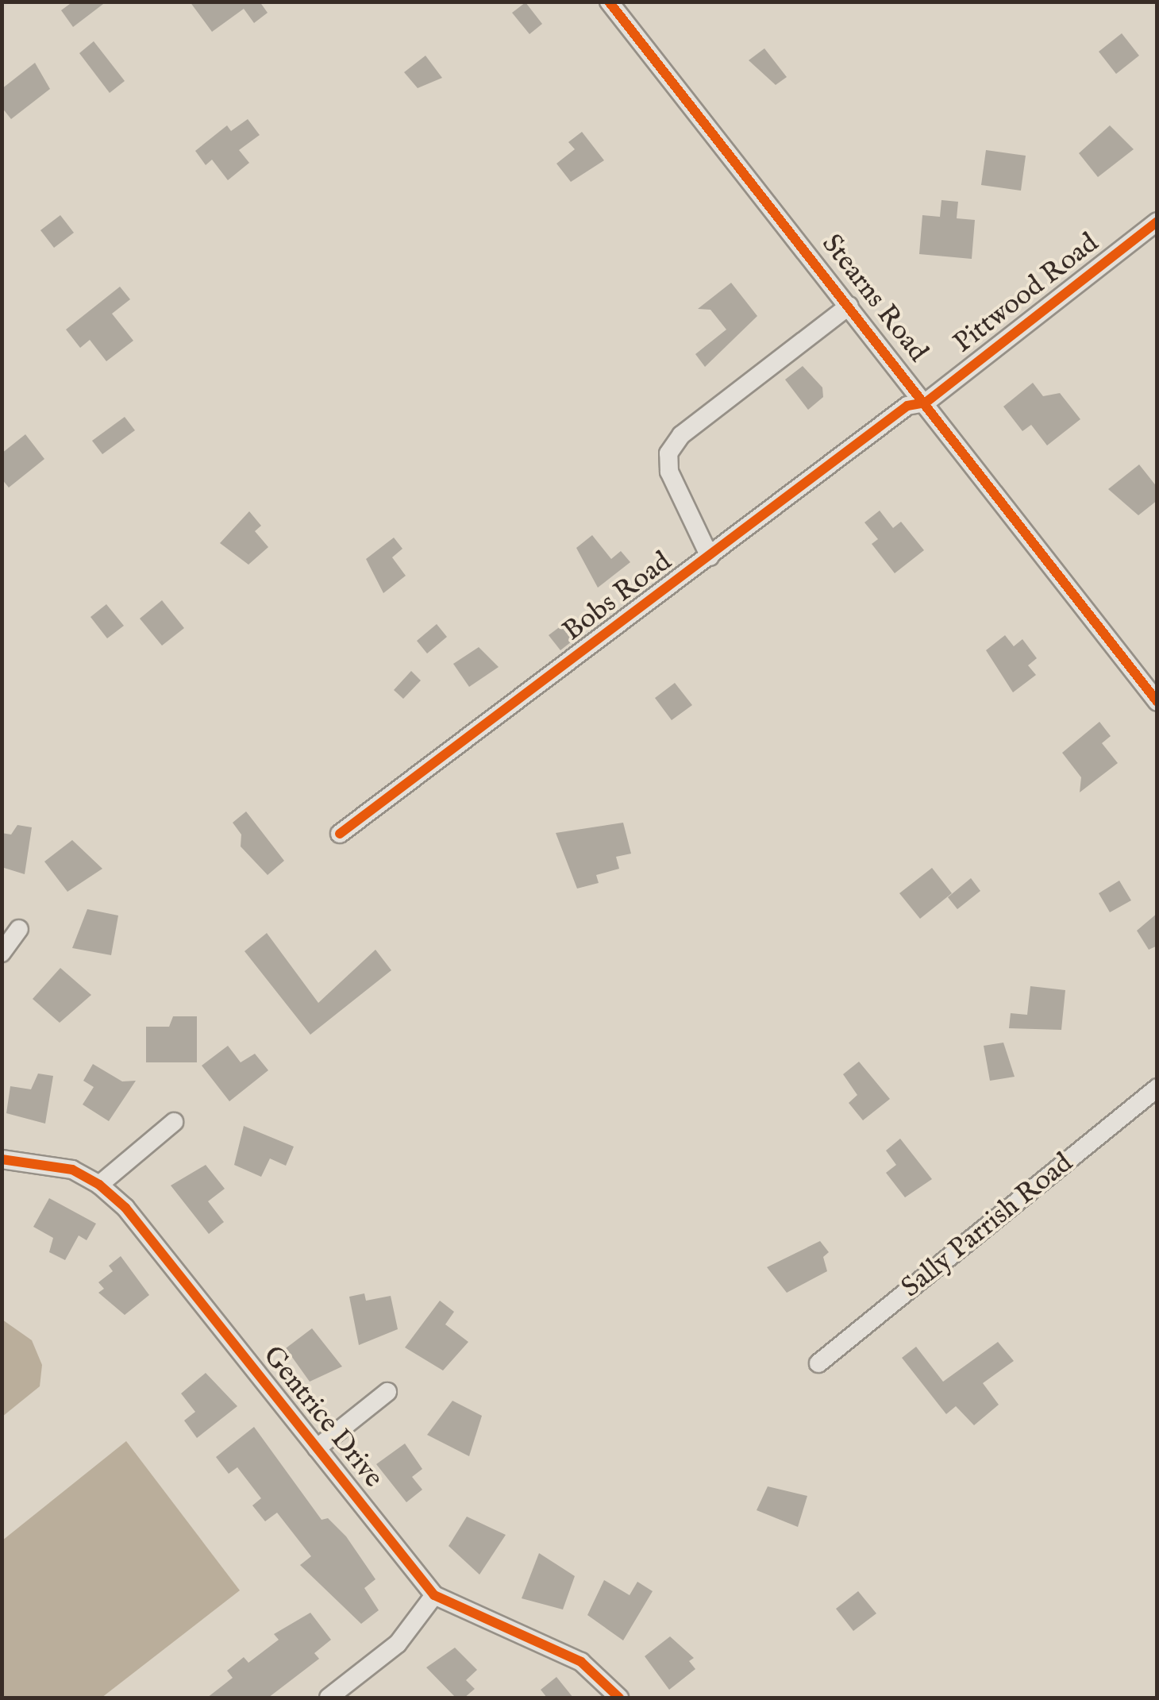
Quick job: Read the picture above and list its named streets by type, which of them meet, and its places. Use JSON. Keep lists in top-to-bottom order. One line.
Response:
{"streets":{"street":["Pittwood Road","Stearns Road","Bobs Road","Sally Parrish Road","Gentrice Drive"]},"crossings":[["Pittwood Road","Stearns Road"],["Pittwood Road","Bobs Road"],["Stearns Road","Bobs Road"]]}
